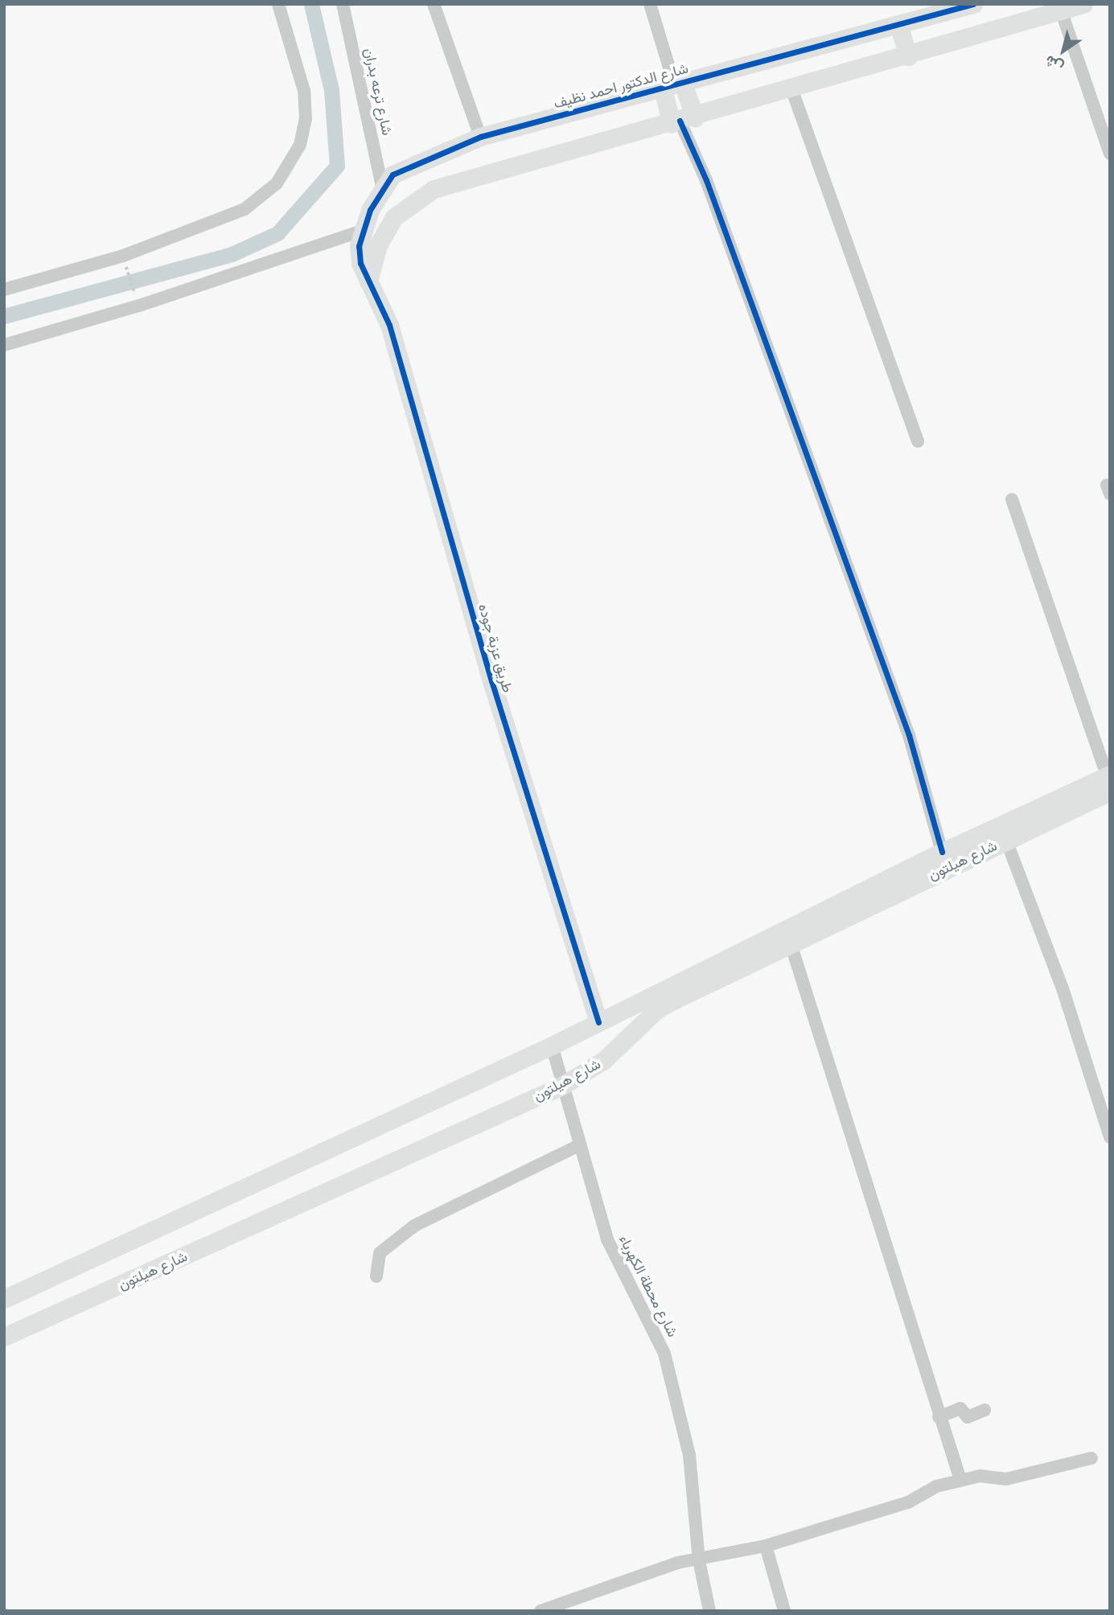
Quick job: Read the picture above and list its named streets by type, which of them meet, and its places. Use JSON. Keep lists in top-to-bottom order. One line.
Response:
{"streets":{"street":["شارع الدكتور احمد نظيف","شارع ترعه بدران","طريق عزبة جوده","شارع هيلتون","شارع محطة الكهرباء"]},"crossings":[["شارع الدكتور احمد نظيف","شارع ترعه بدران"],["شارع الدكتور احمد نظيف","طريق عزبة جوده"],["طريق عزبة جوده","شارع هيلتون"],["شارع هيلتون","شارع محطة الكهرباء"]],"north":"bottom left"}
